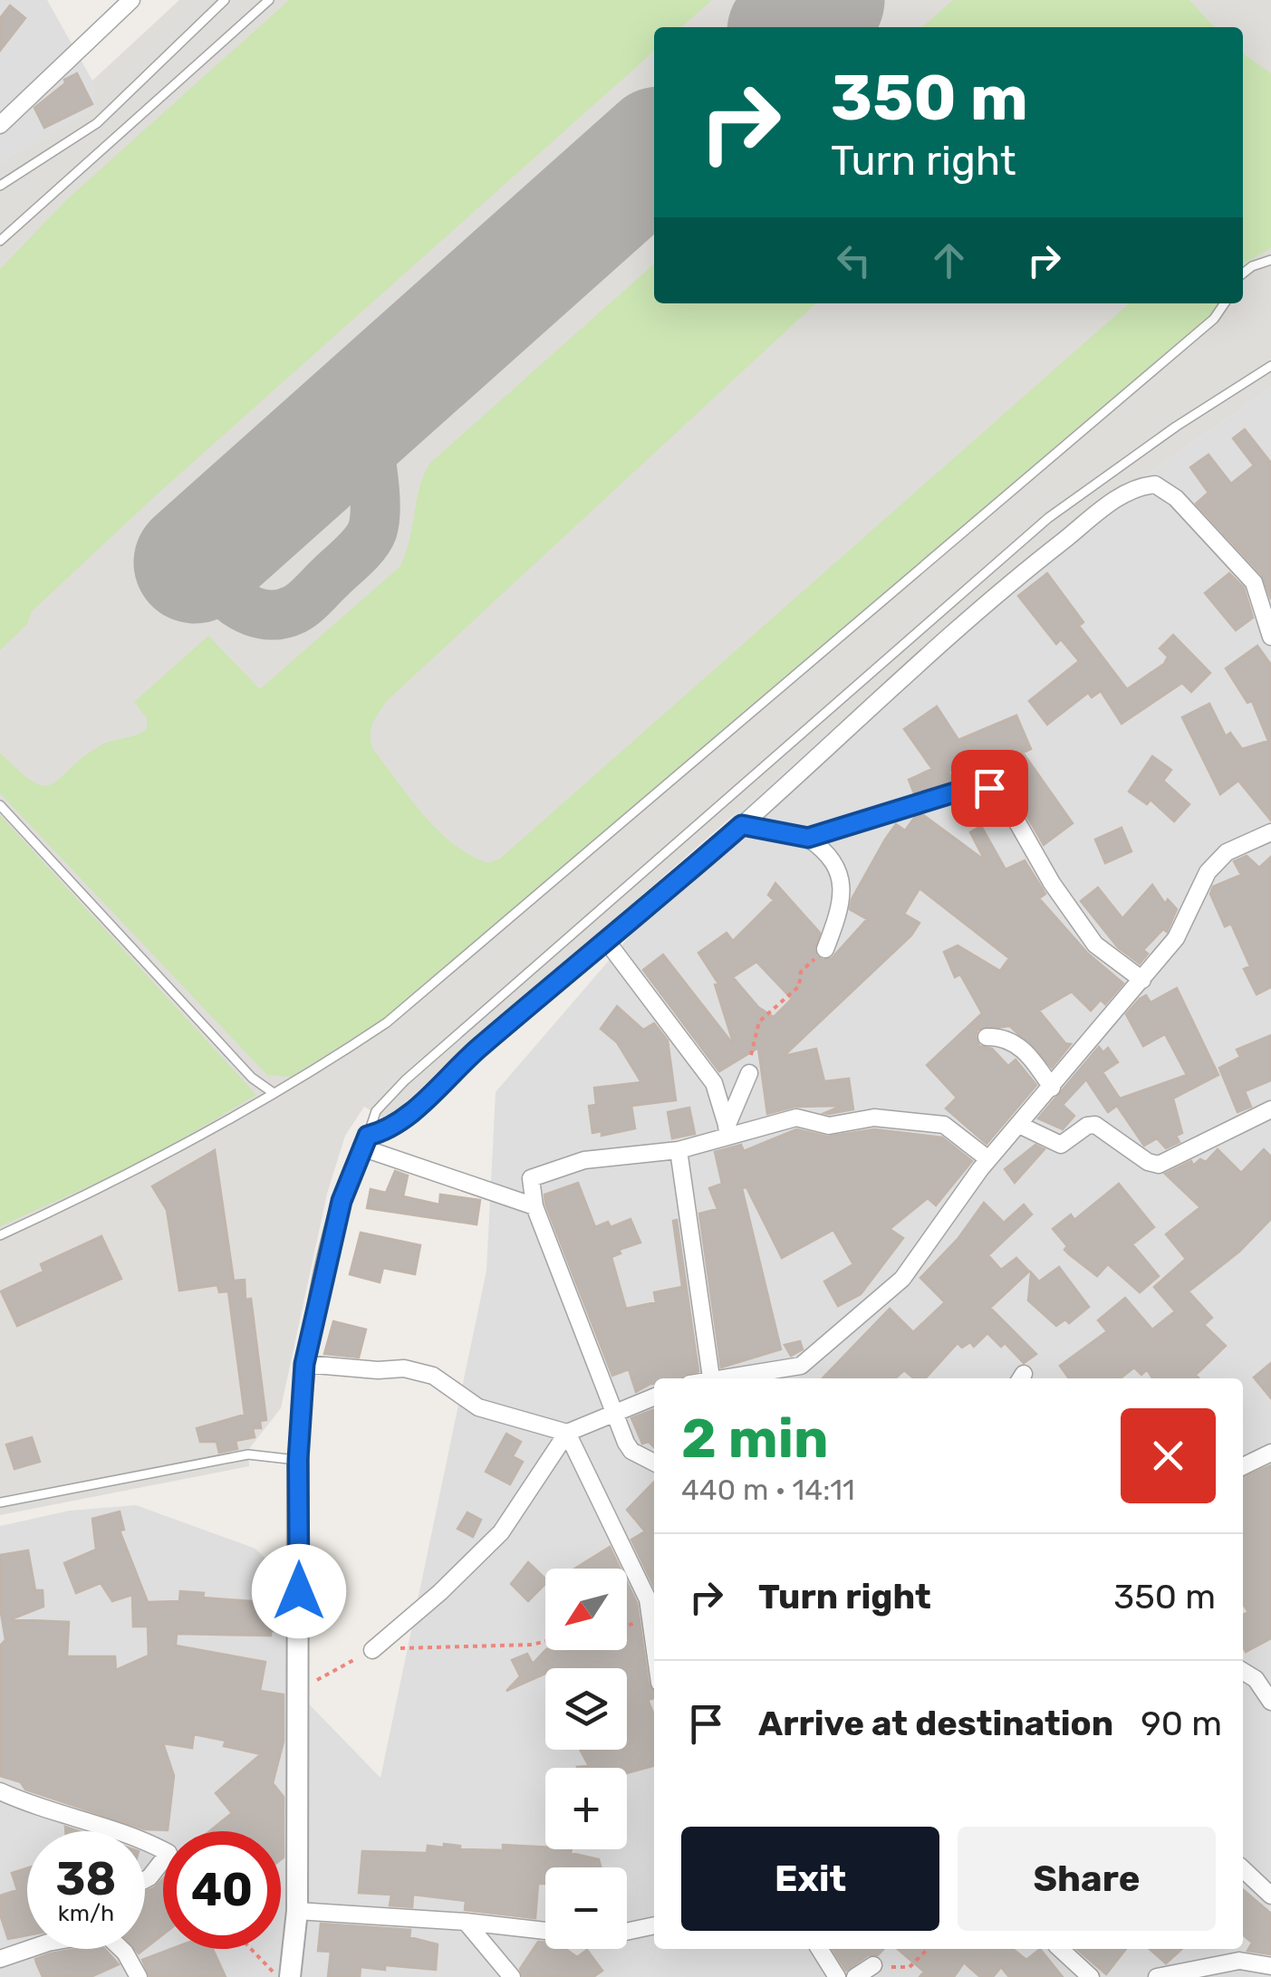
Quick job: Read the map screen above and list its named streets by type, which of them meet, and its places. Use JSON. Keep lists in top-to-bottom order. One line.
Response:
{"north":"bottom left","page":{"turn":["350 m","Turn right"],"heading":["2 min","440 m · 14:11"],"list":[{"name":"Turn right","value":"350 m"},{"name":"Arrive at destination","value":"90 m"}],"map_buttons":["+","−"],"buttons":["Exit","Share"],"speed":"38 km/h","limit":"40"}}
